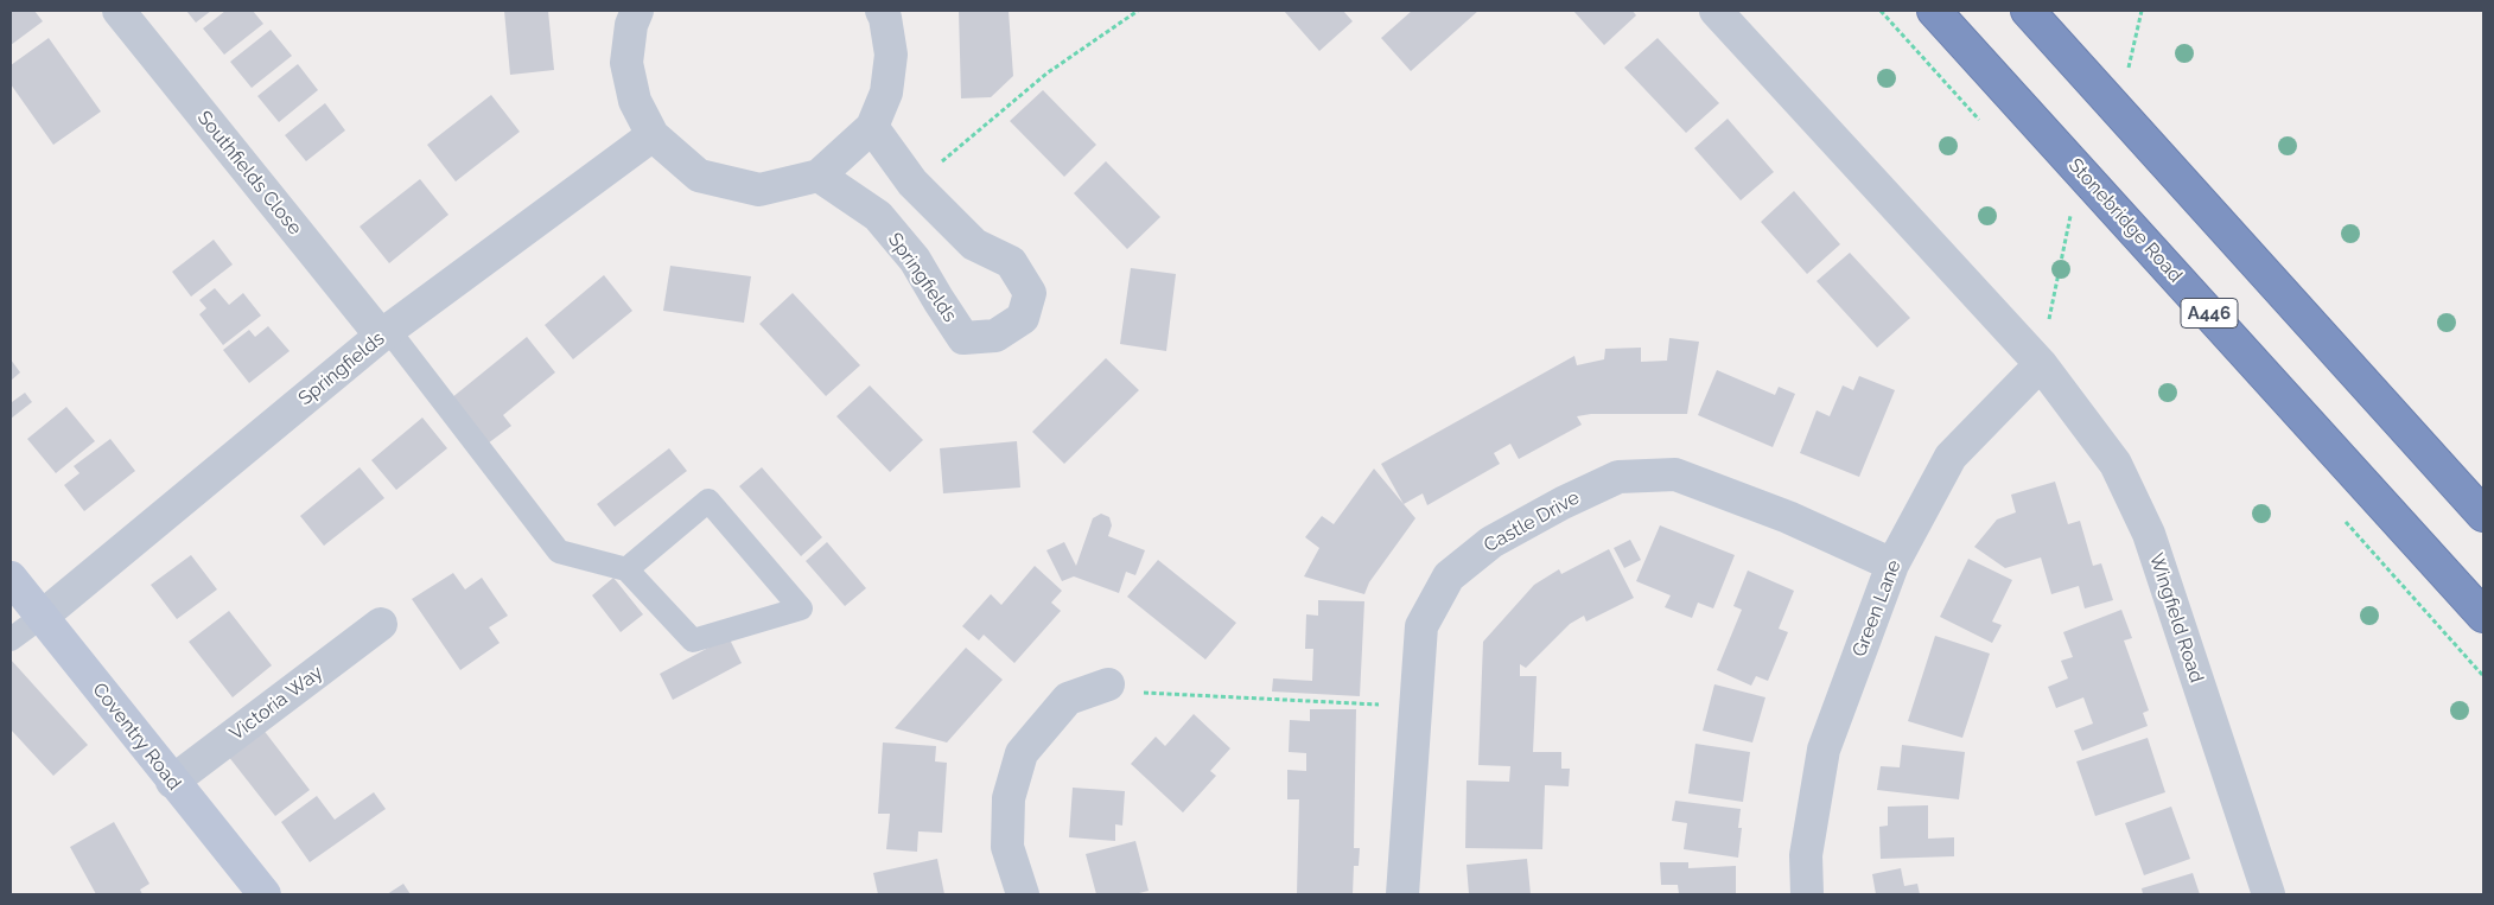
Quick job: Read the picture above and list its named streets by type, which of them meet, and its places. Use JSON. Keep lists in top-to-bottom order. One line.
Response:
{"streets":{"highway":["Stonebridge Road","A446"],"main road":["Coventry Road"],"street":["Southfields Close","Springfields","Castle Drive","Green Lane","Wingfield Road","Victoria Way"]},"crossings":[["Southfields Close","Springfields"],["Springfields","Coventry Road"],["Castle Drive","Green Lane"],["Green Lane","Wingfield Road"],["Victoria Way","Coventry Road"]]}
